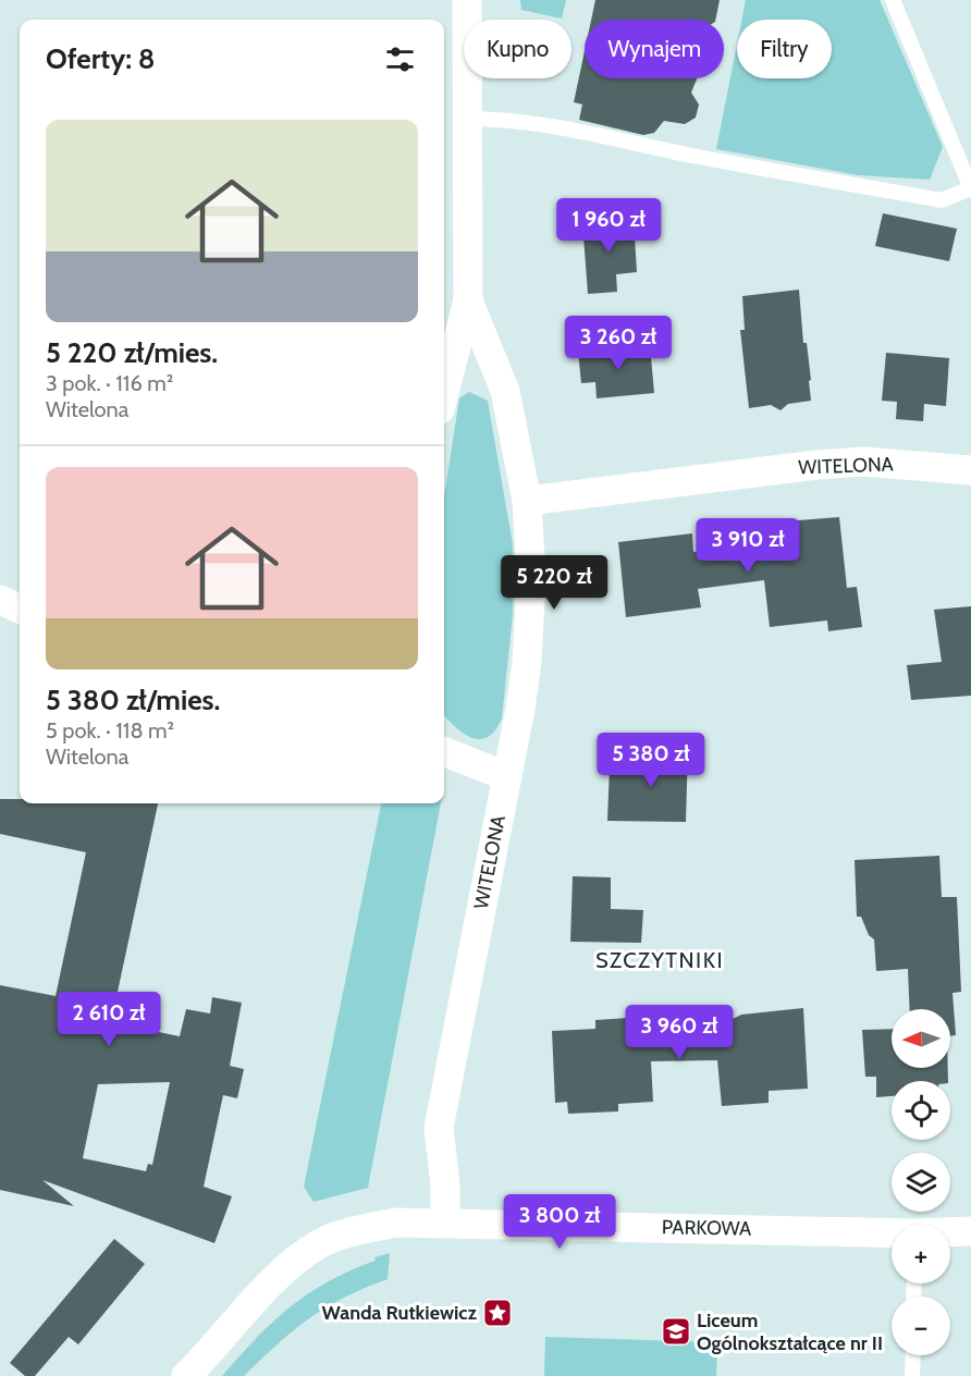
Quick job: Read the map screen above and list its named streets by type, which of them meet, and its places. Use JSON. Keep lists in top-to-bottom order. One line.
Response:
{"streets":{"street":["WITELONA","PARKOWA"]},"crossings":[["WITELONA","PARKOWA"]],"districts":["SZCZYTNIKI"],"places":{"place":["Wanda Rutkiewicz"],"school or university":["Liceum Ogólnokształcące nr II"]},"north":"left","page":{"chip":["Kupno","Wynajem","Filtry"],"heading":"Oferty: 8","list":[{"name":"5 220 zł/mies.","note":"3 pok. · 116 m² · Witelona"},{"name":"5 380 zł/mies.","note":"5 pok. · 118 m² · Witelona"}],"price":["1 960 zł","3 260 zł","3 910 zł","5 220 zł","5 380 zł","2 610 zł","3 960 zł","3 800 zł"],"map_buttons":["+","−"]}}
